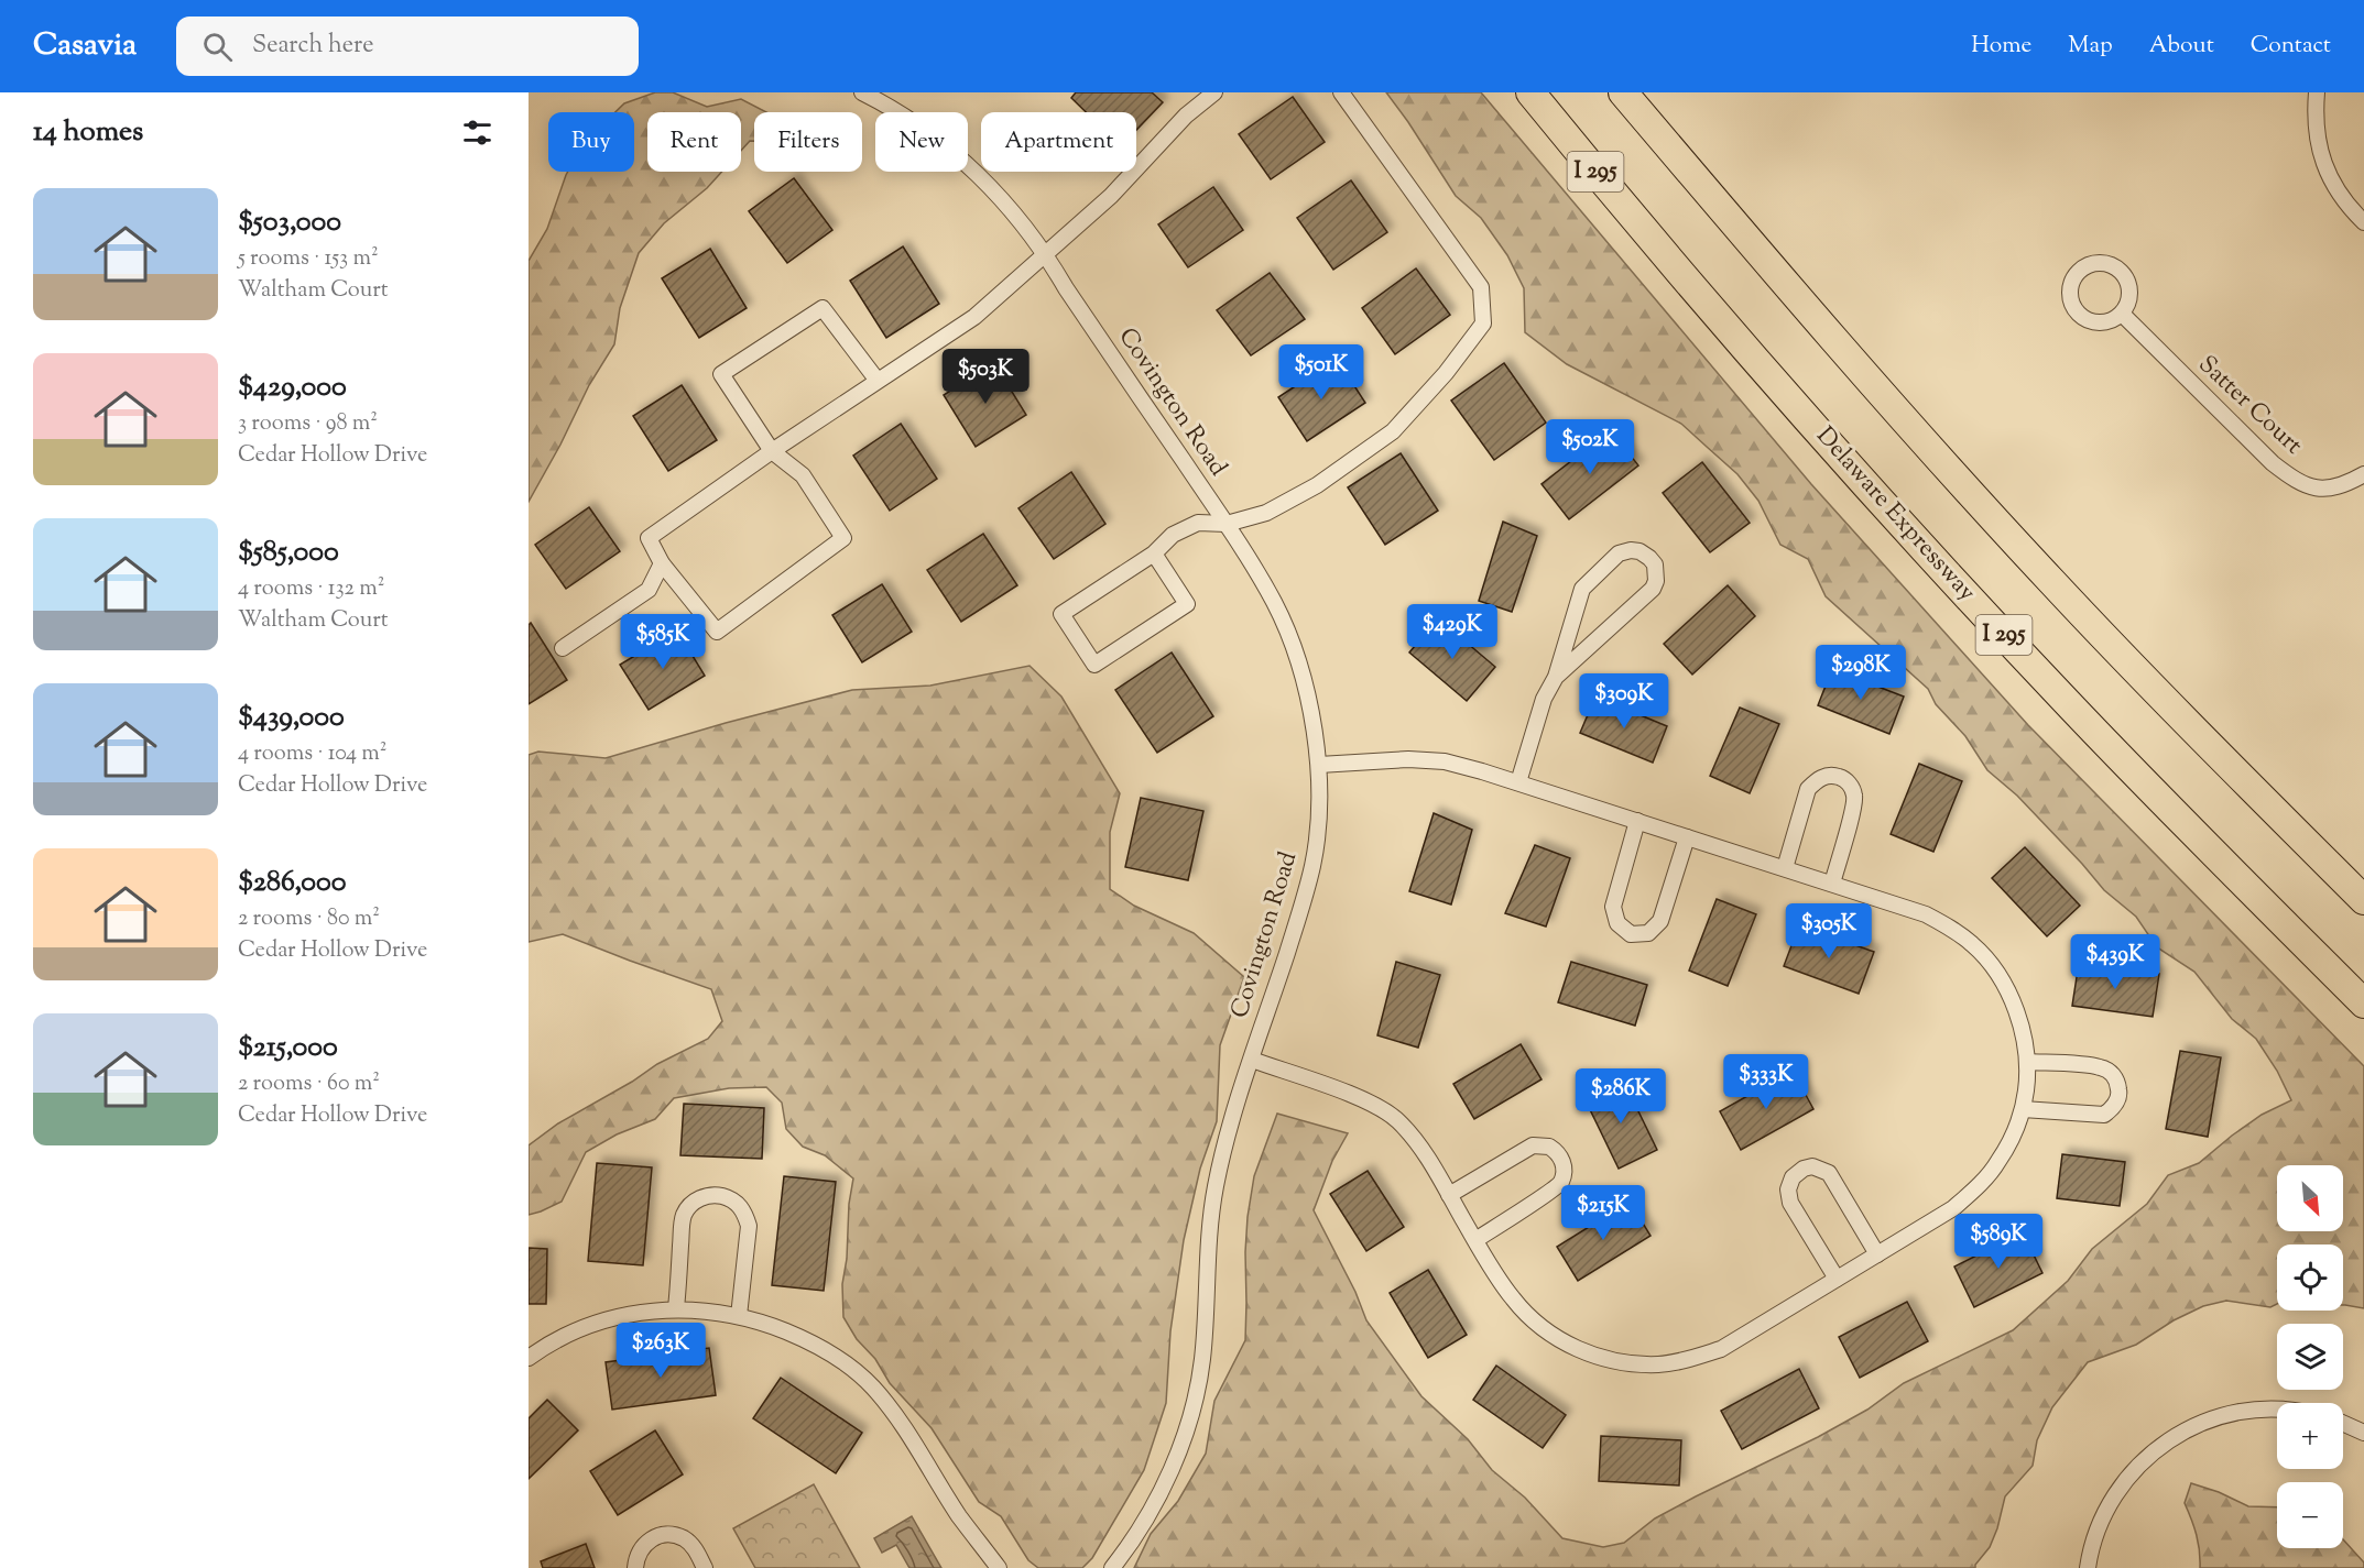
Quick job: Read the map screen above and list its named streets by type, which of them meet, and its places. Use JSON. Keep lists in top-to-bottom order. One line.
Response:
{"streets":{"highway":["I 295","Delaware Expressway"],"street":["Covington Road","Satter Court"]},"north":"bottom right","page":{"header":"Casavia","search":"Search here","nav":["Home","Map","About","Contact"],"heading":"14 homes","chip":["Buy","Rent","Filters","New","Apartment"],"list":[{"name":"$503,000","note":"5 rooms · 153 m² · Waltham Court"},{"name":"$429,000","note":"3 rooms · 98 m² · Cedar Hollow Drive"},{"name":"$585,000","note":"4 rooms · 132 m² · Waltham Court"},{"name":"$439,000","note":"4 rooms · 104 m² · Cedar Hollow Drive"},{"name":"$286,000","note":"2 rooms · 80 m² · Cedar Hollow Drive"},{"name":"$215,000","note":"2 rooms · 60 m² · Cedar Hollow Drive"}],"price":["$501K","$503K","$502K","$429K","$585K","$298K","$309K","$305K","$439K","$333K","$286K","$215K","$589K","$263K"],"map_buttons":["+","−"]}}
